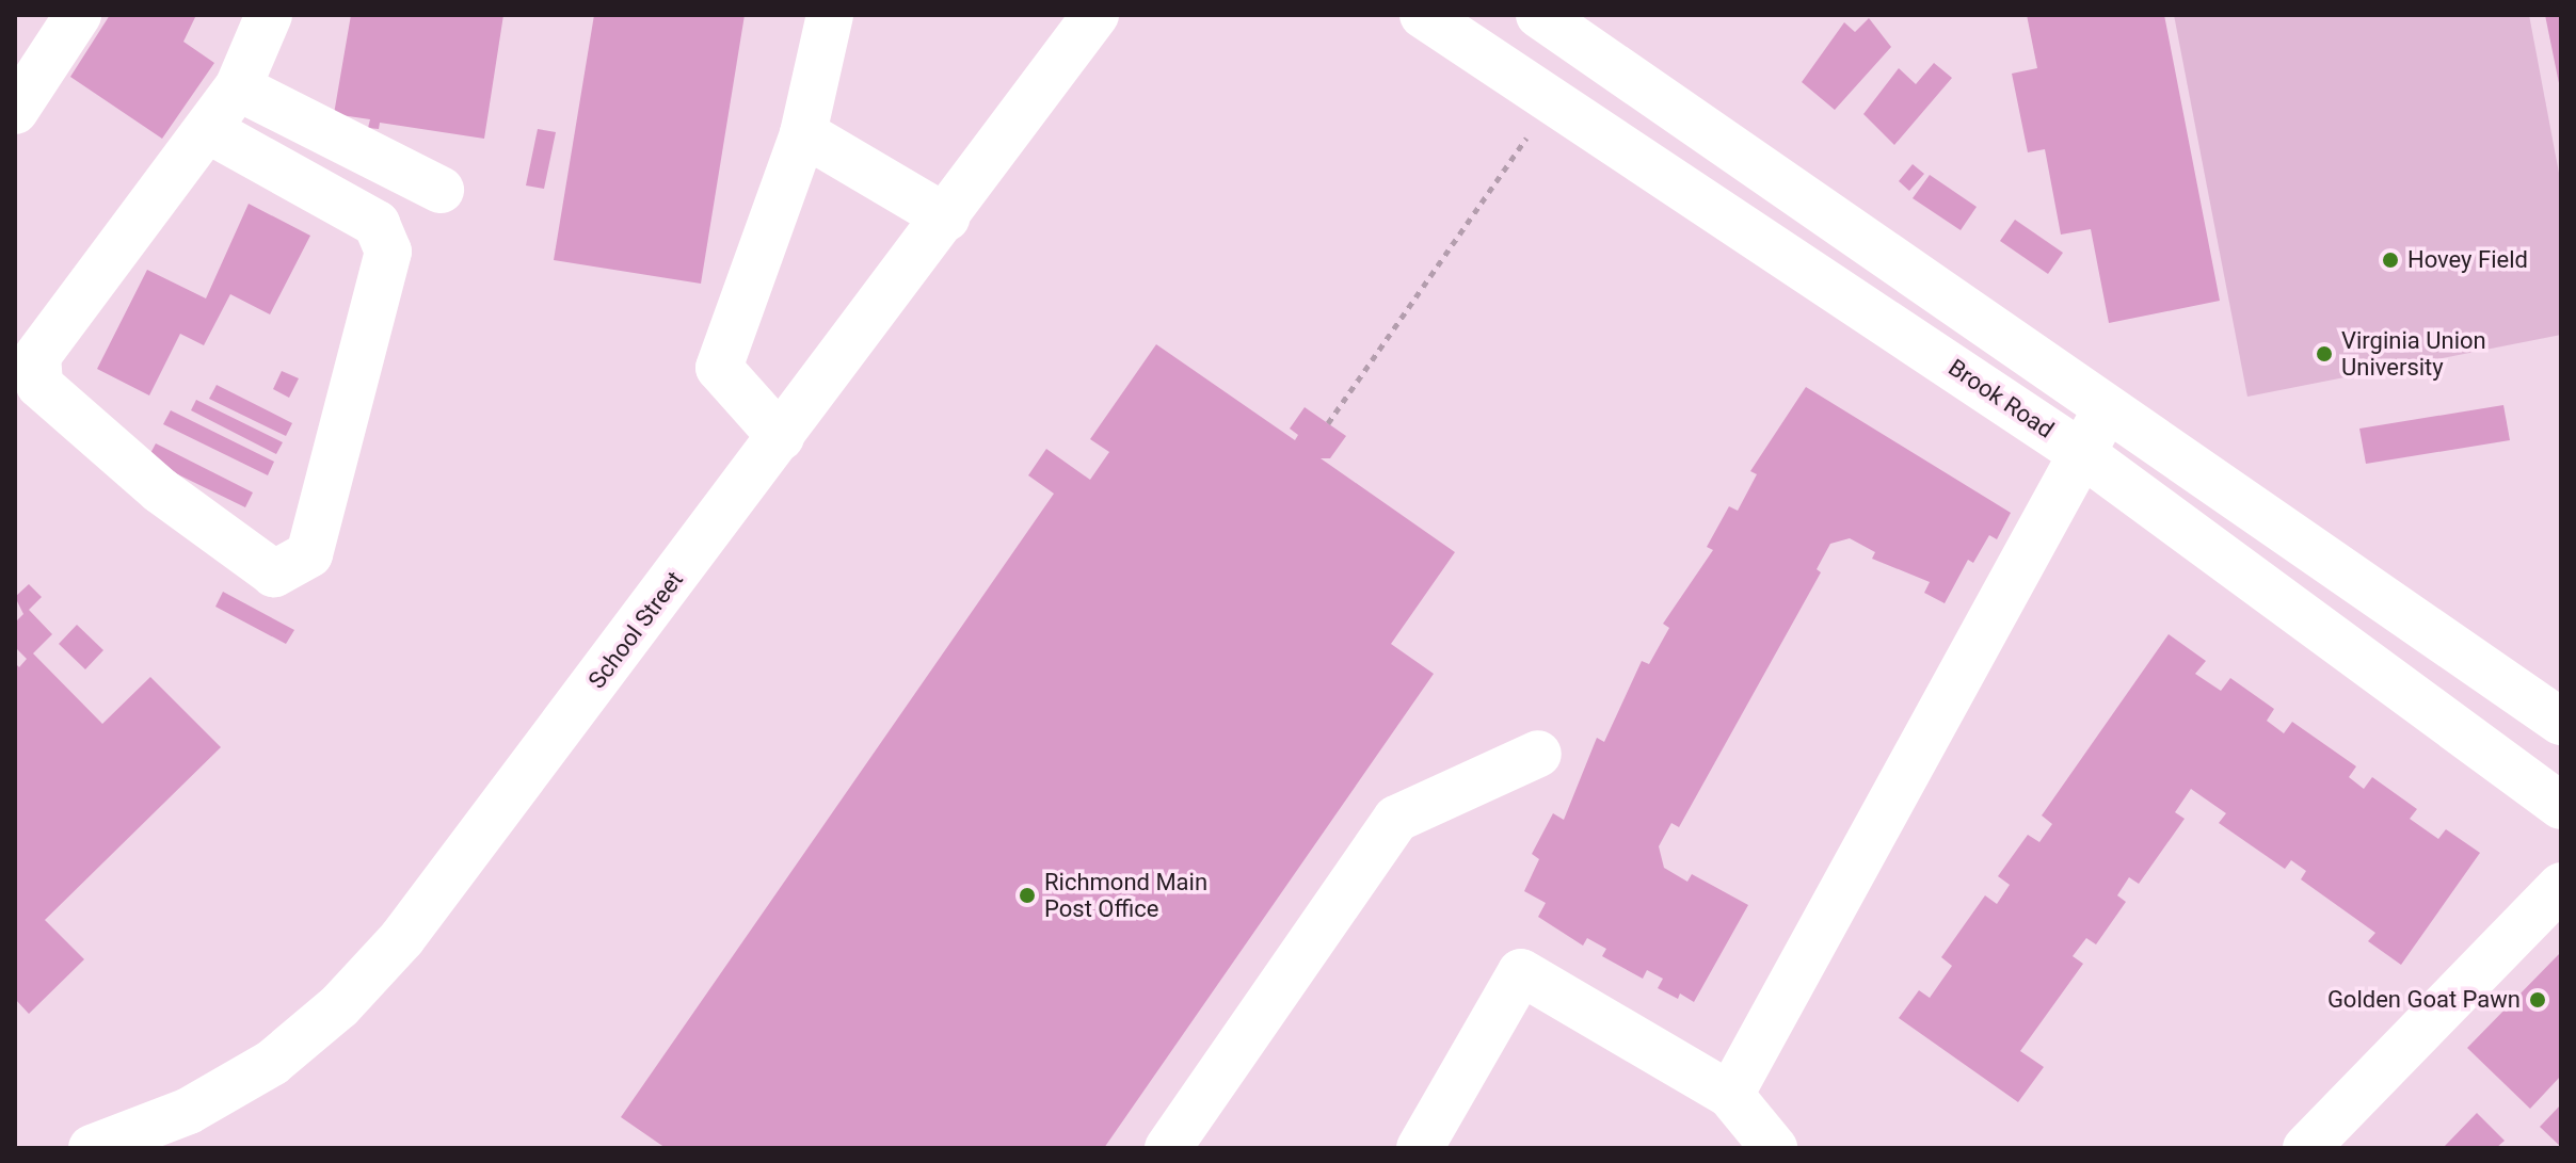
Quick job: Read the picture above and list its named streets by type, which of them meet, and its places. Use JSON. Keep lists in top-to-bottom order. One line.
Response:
{"streets":{"main road":["Brook Road","School Street"]},"places":["Hovey Field","Virginia Union University","Richmond Main Post Office","Golden Goat Pawn"]}
